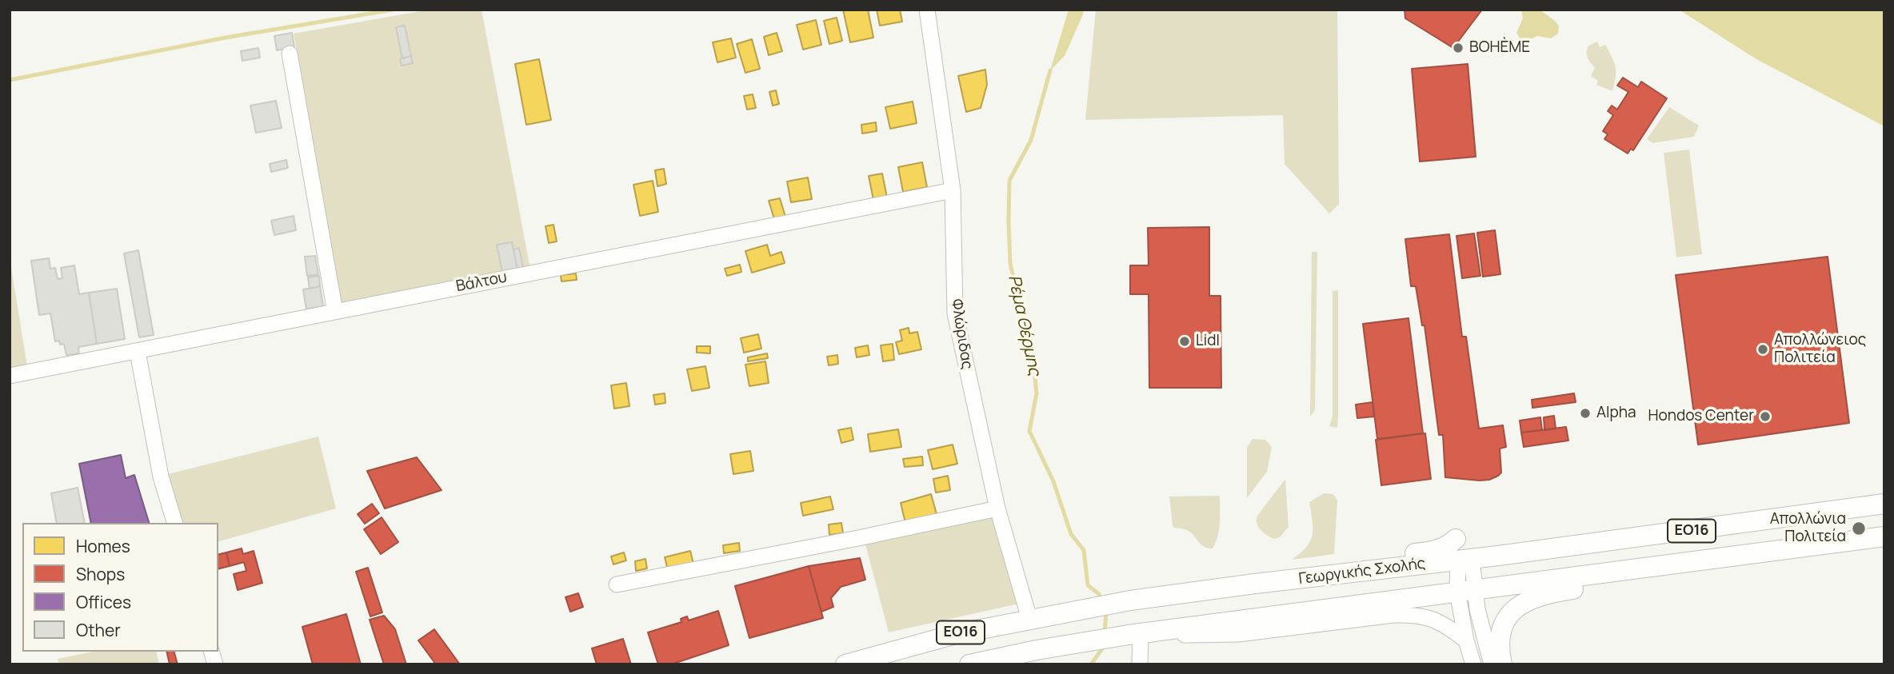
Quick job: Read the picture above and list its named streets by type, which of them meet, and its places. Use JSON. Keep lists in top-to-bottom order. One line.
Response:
{"streets":{"main road":["ΕΟ16","Γεωργικής Σχολής"],"street":["Βάλτου","Φλώριδας"]},"crossings":[["Βάλτου","Φλώριδας"],["Φλώριδας","Γεωργικής Σχολής"]],"water":["Ρέμα Θέρμης"],"places":["BOHÈME","Lidl","Απολλώνειος Πολιτεία","Alpha","Hondos Center","Απολλώνια Πολιτεία"],"legend":["Homes","Shops","Offices","Other"]}
